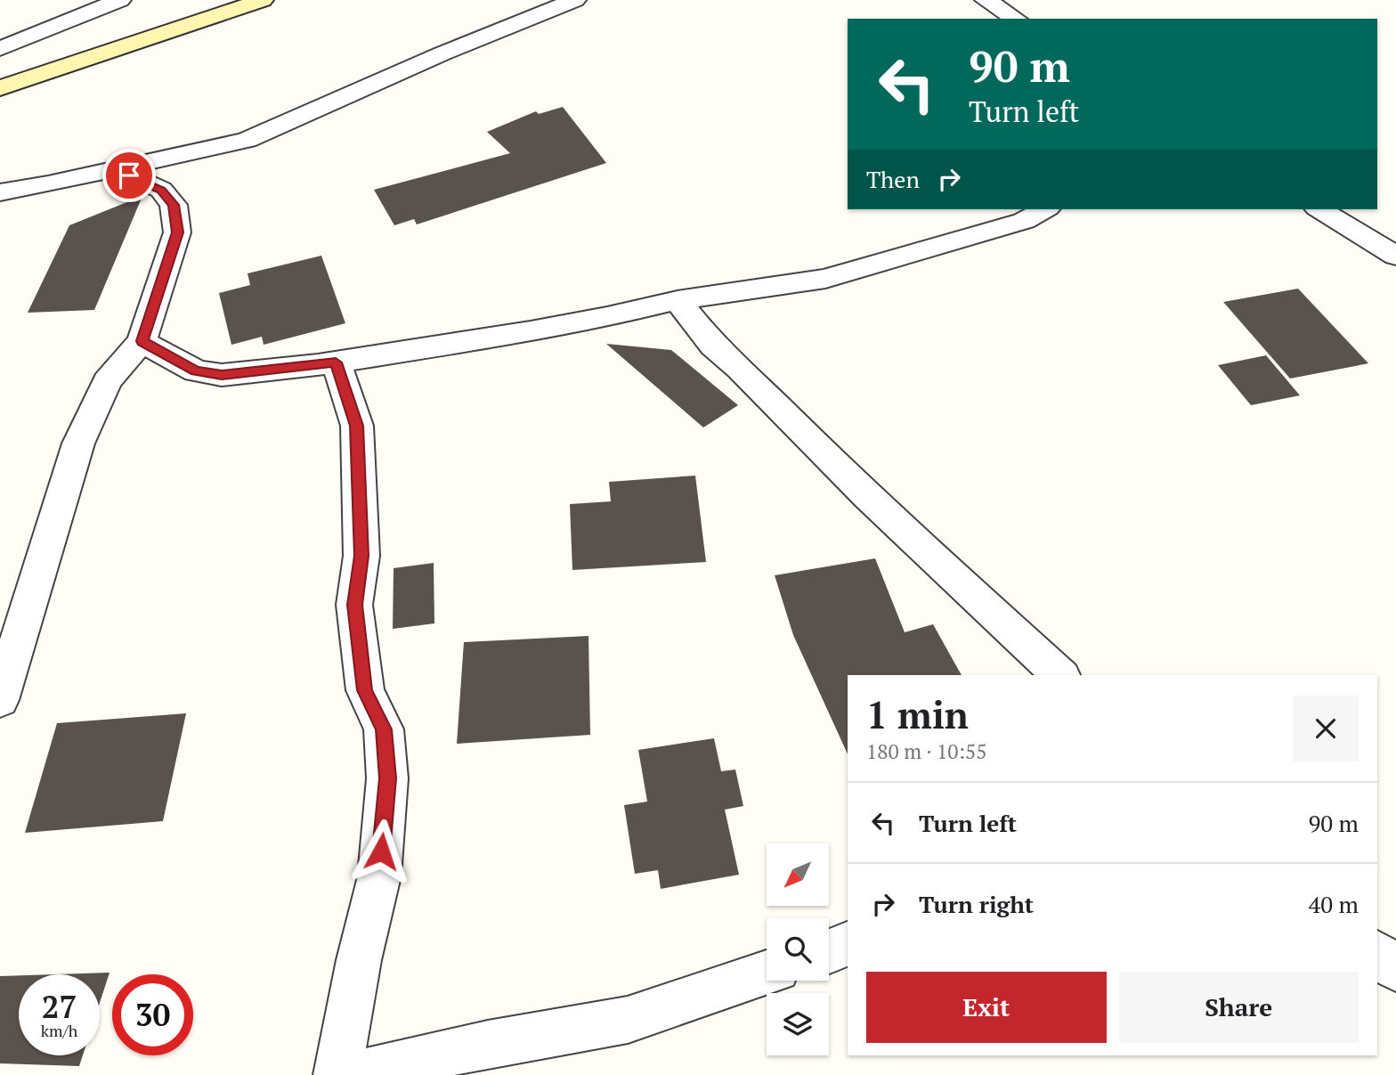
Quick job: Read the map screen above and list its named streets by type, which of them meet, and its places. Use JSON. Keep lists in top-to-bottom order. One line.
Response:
{"north":"bottom left","page":{"turn":["90 m","Turn left"],"then":"Then","heading":["1 min","180 m · 10:55"],"list":[{"name":"Turn left","value":"90 m"},{"name":"Turn right","value":"40 m"}],"buttons":["Exit","Share"],"speed":"27 km/h","limit":"30"}}
